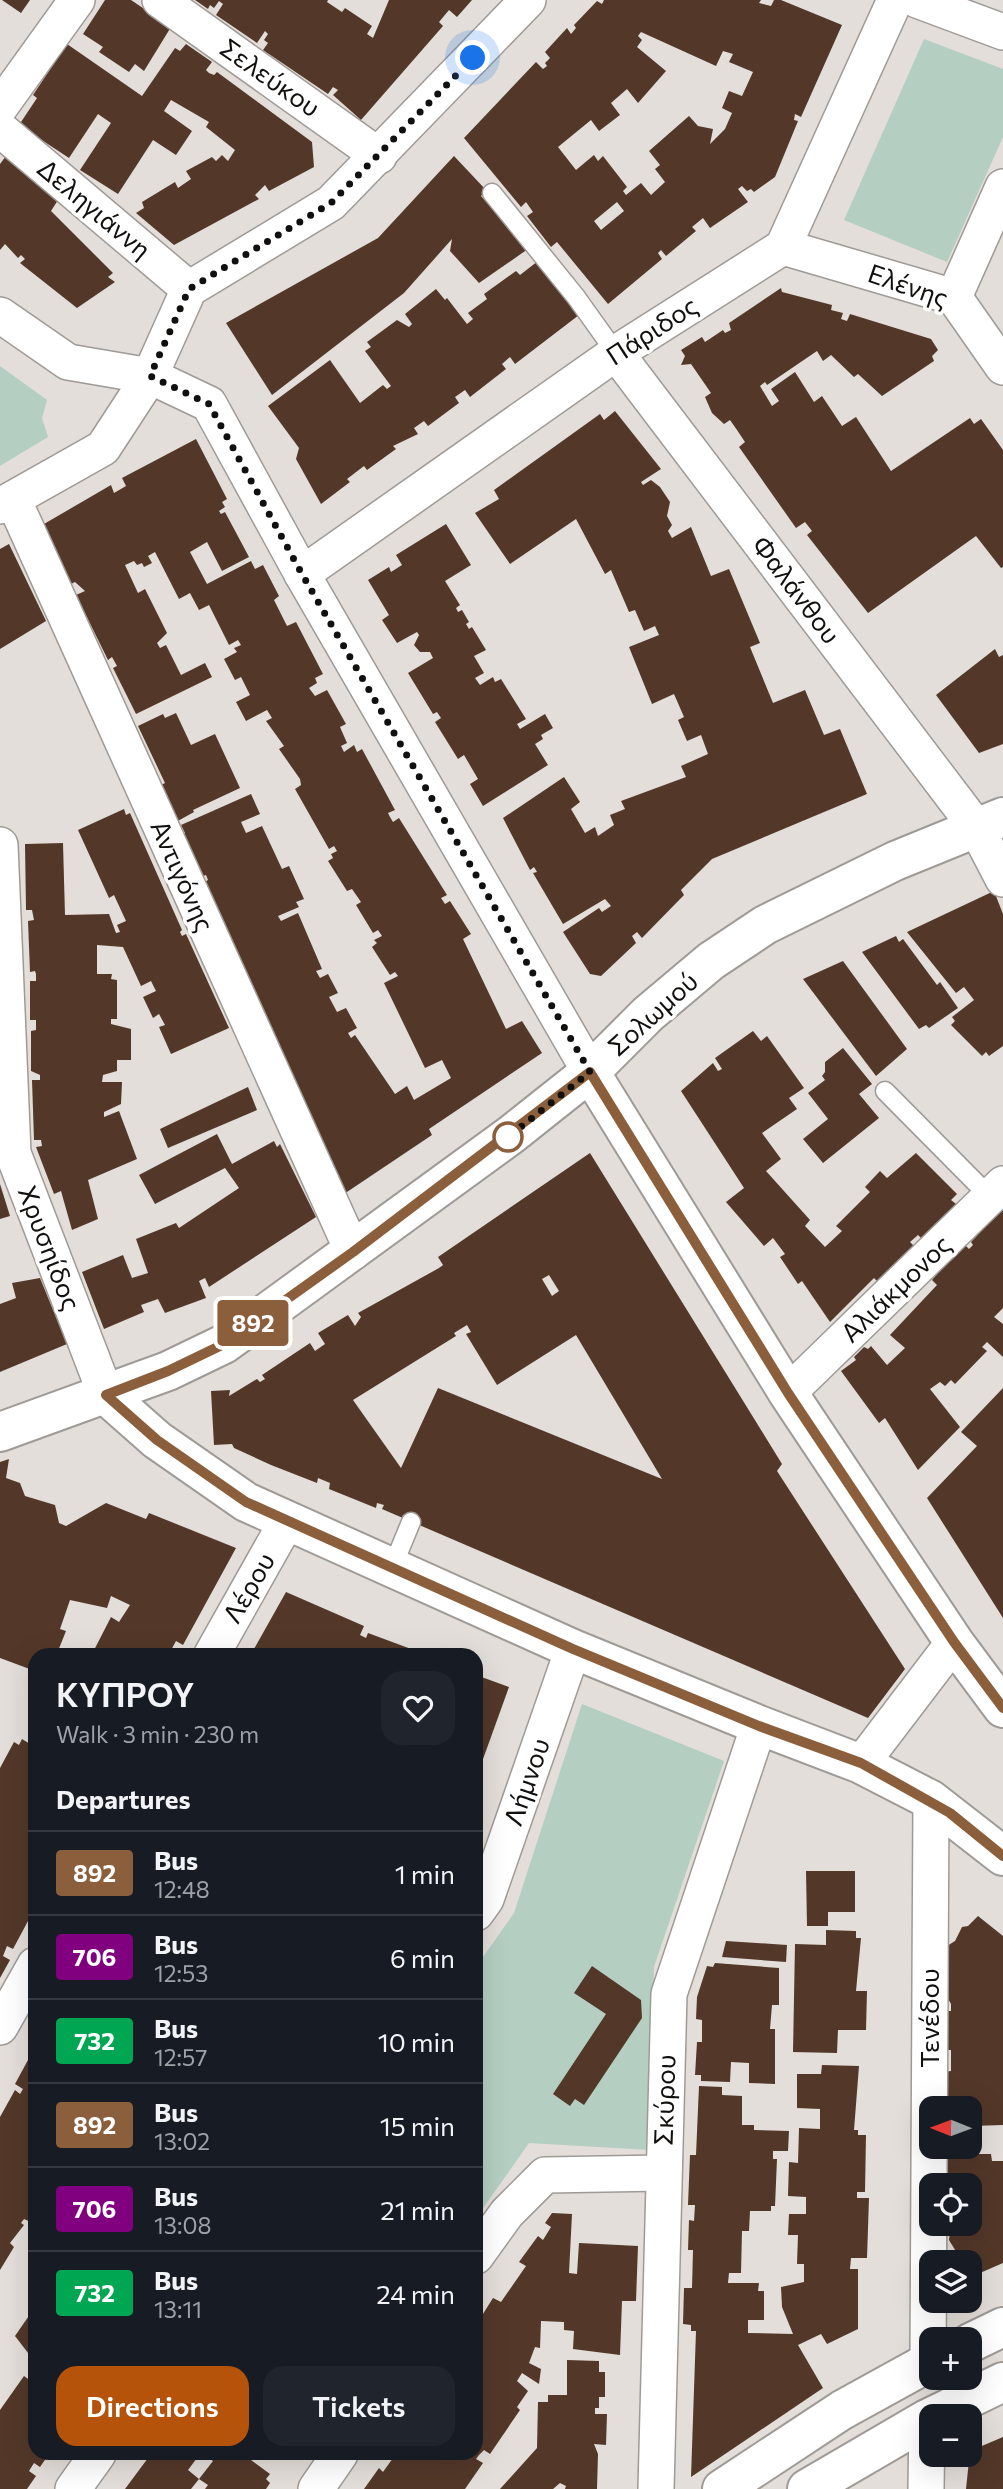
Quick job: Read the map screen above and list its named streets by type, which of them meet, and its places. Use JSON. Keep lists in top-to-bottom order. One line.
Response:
{"streets":{"street":["Σελεύκου","Δεληγιάννη","Ελένης","Πάριδος","Φαλάνθου","Αντιγόνης","Σολωμού","Χρυσηίδος","Αλιάκμονος","Λέρου","Λήμνου","Τενέδου","Σκύρου"]},"crossings":[["Ελένης","Πάριδος"],["Πάριδος","Φαλάνθου"],["Φαλάνθου","Σολωμού"],["Αντιγόνης","Σολωμού"],["Σολωμού","Χρυσηίδος"]],"lines":["bus line 892"],"north":"left","page":{"on_map":"892","heading":[["ΚΥΠΡΟΥ","Walk · 3 min · 230 m"],"Departures"],"list":[{"mark":"892","name":"Bus","note":"12:48","value":"1 min"},{"mark":"706","name":"Bus","note":"12:53","value":"6 min"},{"mark":"732","name":"Bus","note":"12:57","value":"10 min"},{"mark":"892","name":"Bus","note":"13:02","value":"15 min"},{"mark":"706","name":"Bus","note":"13:08","value":"21 min"},{"mark":"732","name":"Bus","note":"13:11","value":"24 min"}],"map_buttons":["+","−"],"buttons":["Directions","Tickets"]}}
